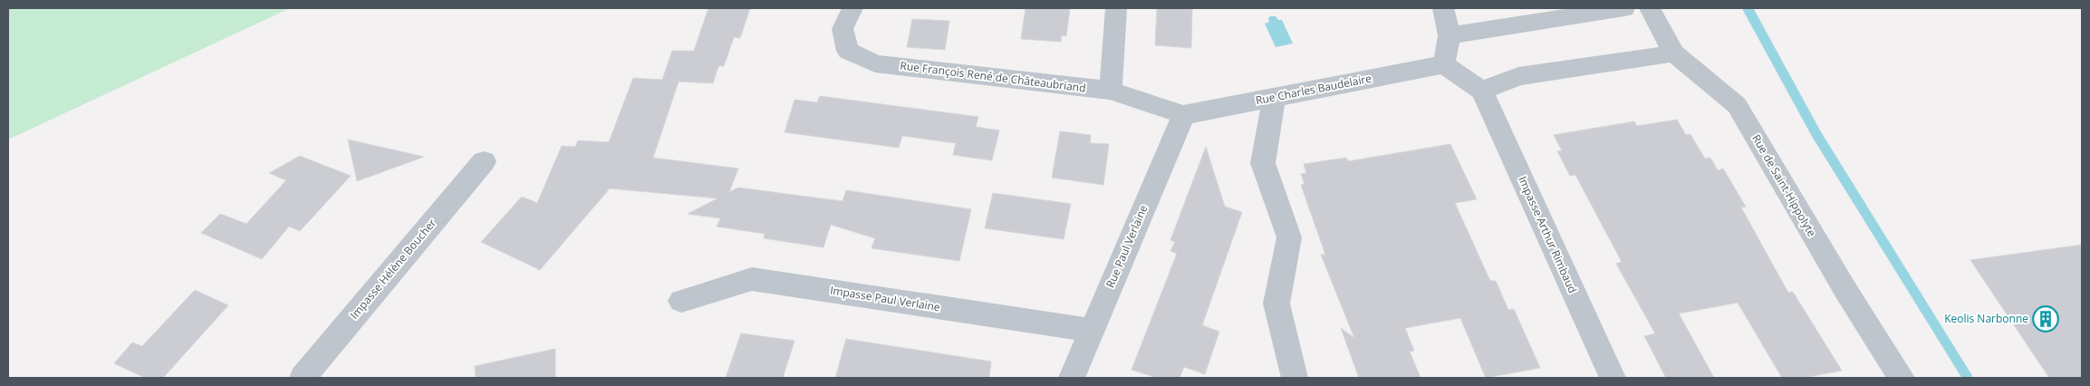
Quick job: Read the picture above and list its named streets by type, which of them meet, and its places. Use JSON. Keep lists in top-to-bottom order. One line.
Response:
{"streets":{"street":["Rue François René de Châteaubriand","Rue Charles Baudelaire","Rue de Saint-Hippolyte","Impasse Arthur Rimbaud","Rue Paul Verlaine","Impasse Hélène Boucher","Impasse Paul Verlaine"]},"crossings":[["Rue François René de Châteaubriand","Rue Charles Baudelaire"],["Rue François René de Châteaubriand","Rue Paul Verlaine"],["Rue Charles Baudelaire","Rue Paul Verlaine"],["Rue Paul Verlaine","Impasse Paul Verlaine"]],"places":{"building":["Keolis Narbonne"]}}
